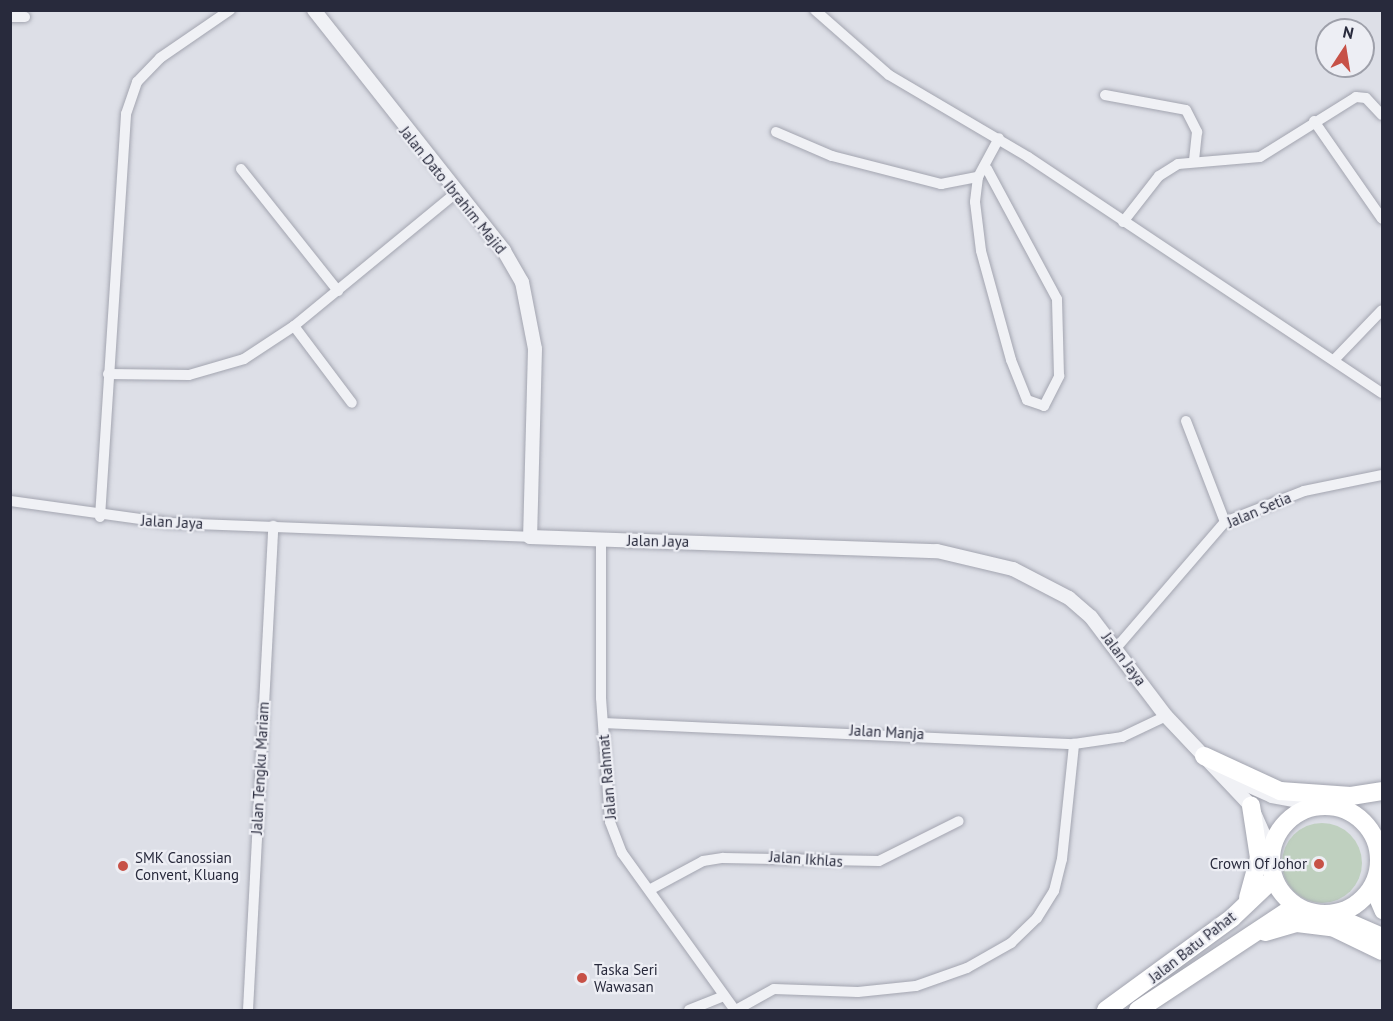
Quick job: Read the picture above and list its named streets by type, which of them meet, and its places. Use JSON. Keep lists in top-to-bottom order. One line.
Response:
{"streets":{"highway":["Jalan Batu Pahat"],"street":["Jalan Dato Ibrahim Majid","Jalan Setia","Jalan Jaya","Jalan Manja","Jalan Tengku Mariam","Jalan Rahmat","Jalan Ikhlas"]},"crossings":[["Jalan Dato Ibrahim Majid","Jalan Jaya"],["Jalan Setia","Jalan Jaya"],["Jalan Jaya","Jalan Manja"],["Jalan Jaya","Jalan Tengku Mariam"],["Jalan Jaya","Jalan Rahmat"],["Jalan Jaya","Jalan Batu Pahat"],["Jalan Manja","Jalan Rahmat"],["Jalan Rahmat","Jalan Ikhlas"]],"places":["Crown Of Johor","SMK Canossian Convent, Kluang","Taska Seri Wawasan"],"north":"top"}
